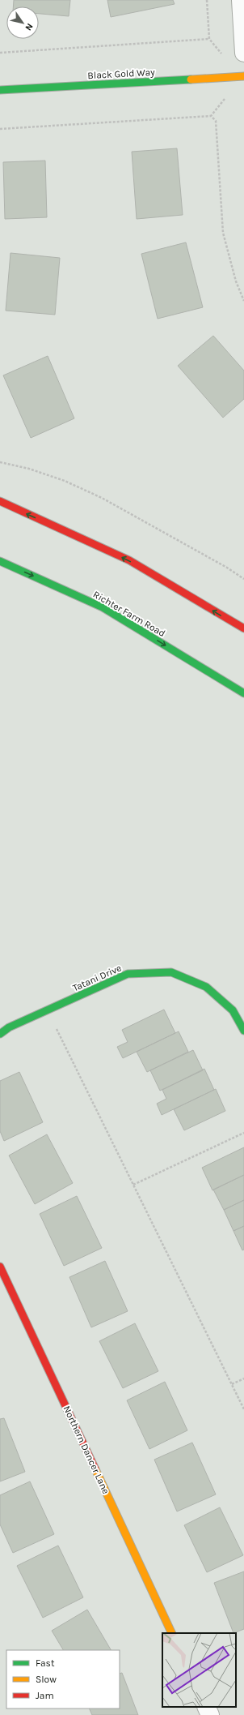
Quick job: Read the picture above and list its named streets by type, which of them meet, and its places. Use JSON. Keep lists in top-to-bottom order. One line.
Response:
{"streets":{"street":["Black Gold Way","Richter Farm Road","Tatani Drive","Northern Dancer Lane"]},"legend":["Fast","Slow","Jam"],"north":"bottom right"}
